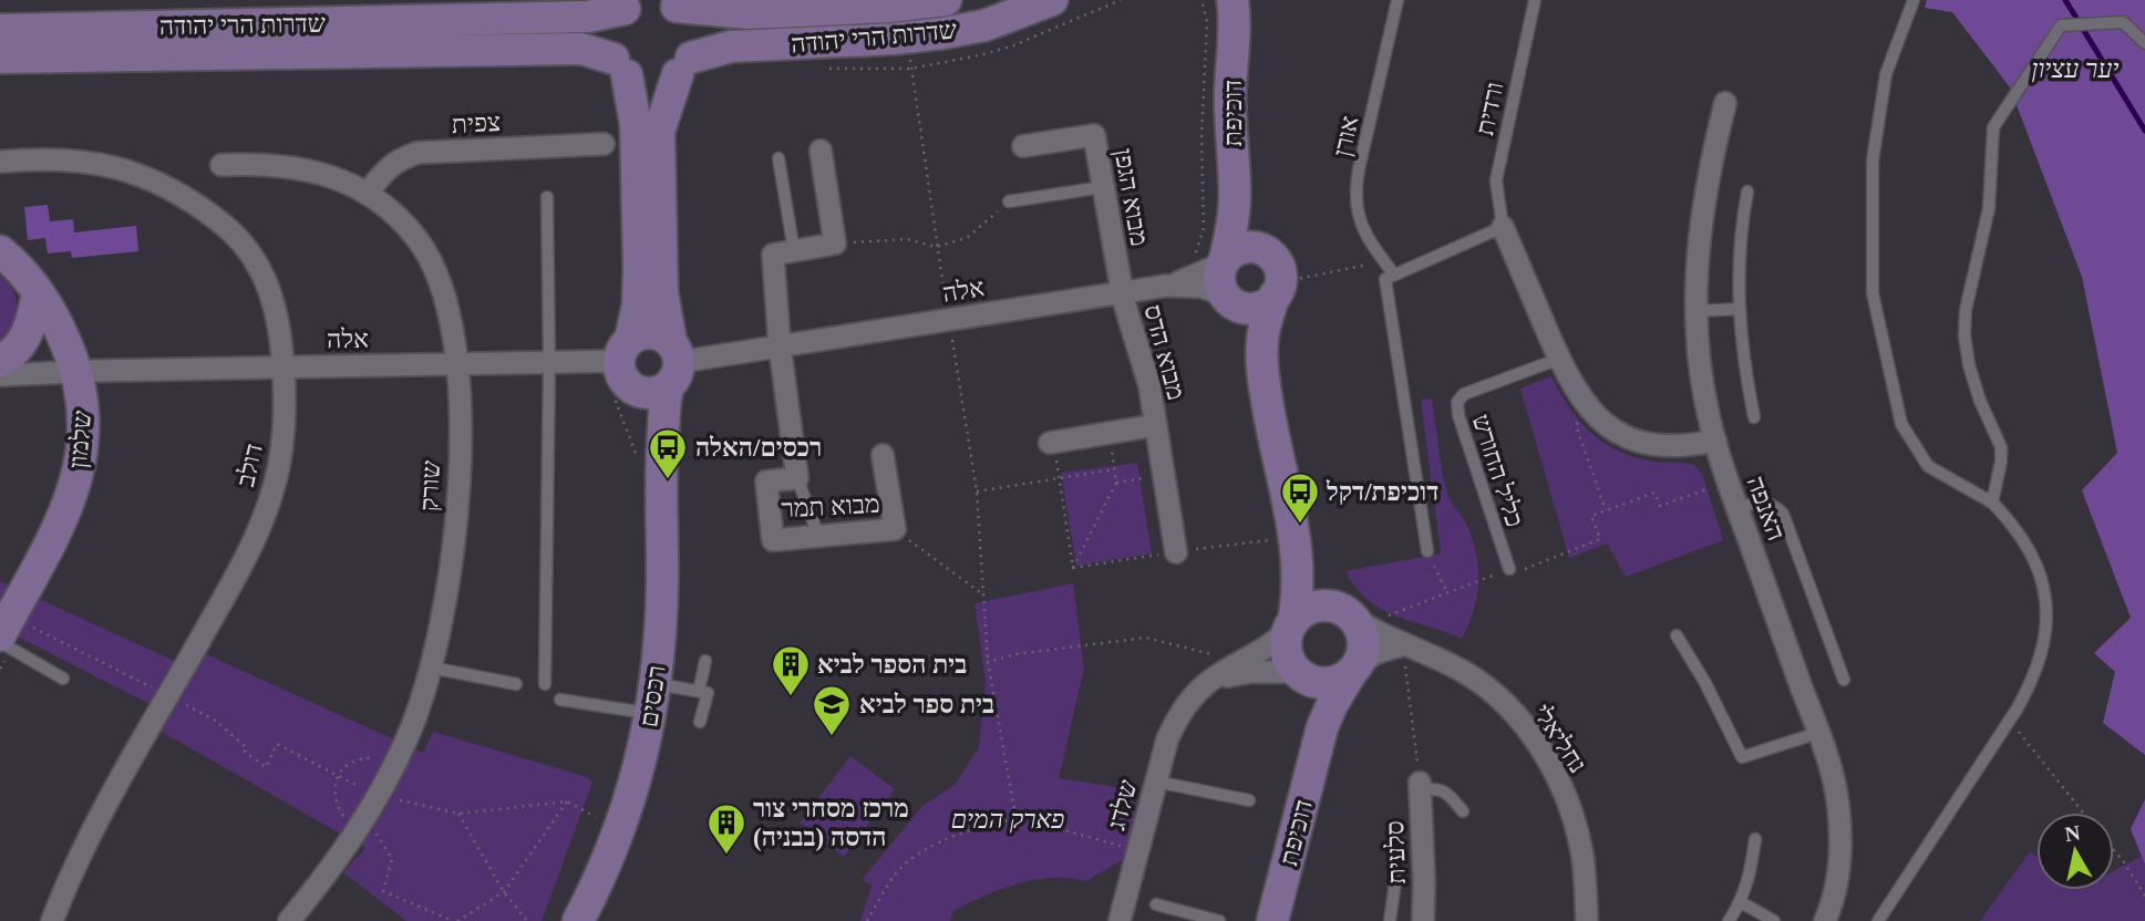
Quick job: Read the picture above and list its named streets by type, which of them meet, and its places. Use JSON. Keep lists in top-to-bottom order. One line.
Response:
{"streets":{"street":["שדרות הרי יהודה","דוכיפת","צפית","מבוא הגפן","אלה","מבוא הדס","שלמון","דולב","שורק","מבוא תמר","האנפה","רכסים","נחליאלי","שלדג","סלעית"],"lane":["ורדית","אורן","כליל החורש"]},"crossings":[["שדרות הרי יהודה","רכסים"],["דוכיפת","אלה"],["דוכיפת","נחליאלי"],["דוכיפת","שלדג"],["צפית","שורק"],["מבוא הגפן","אלה"],["מבוא הגפן","מבוא הדס"],["אלה","מבוא הדס"],["אלה","שלמון"],["אלה","דולב"],["אלה","שורק"],["אלה","מבוא תמר"],["אלה","רכסים"],["נחליאלי","שלדג"]],"parks":["יער עציון","פארק המים"],"places":{"bus stop":["רכסים/האלה","דוכיפת/דקל"],"building":["בית הספר לביא","מרכז מסחרי צור הדסה (בבניה)"],"school or university":["בית ספר לביא"]},"north":"top"}
